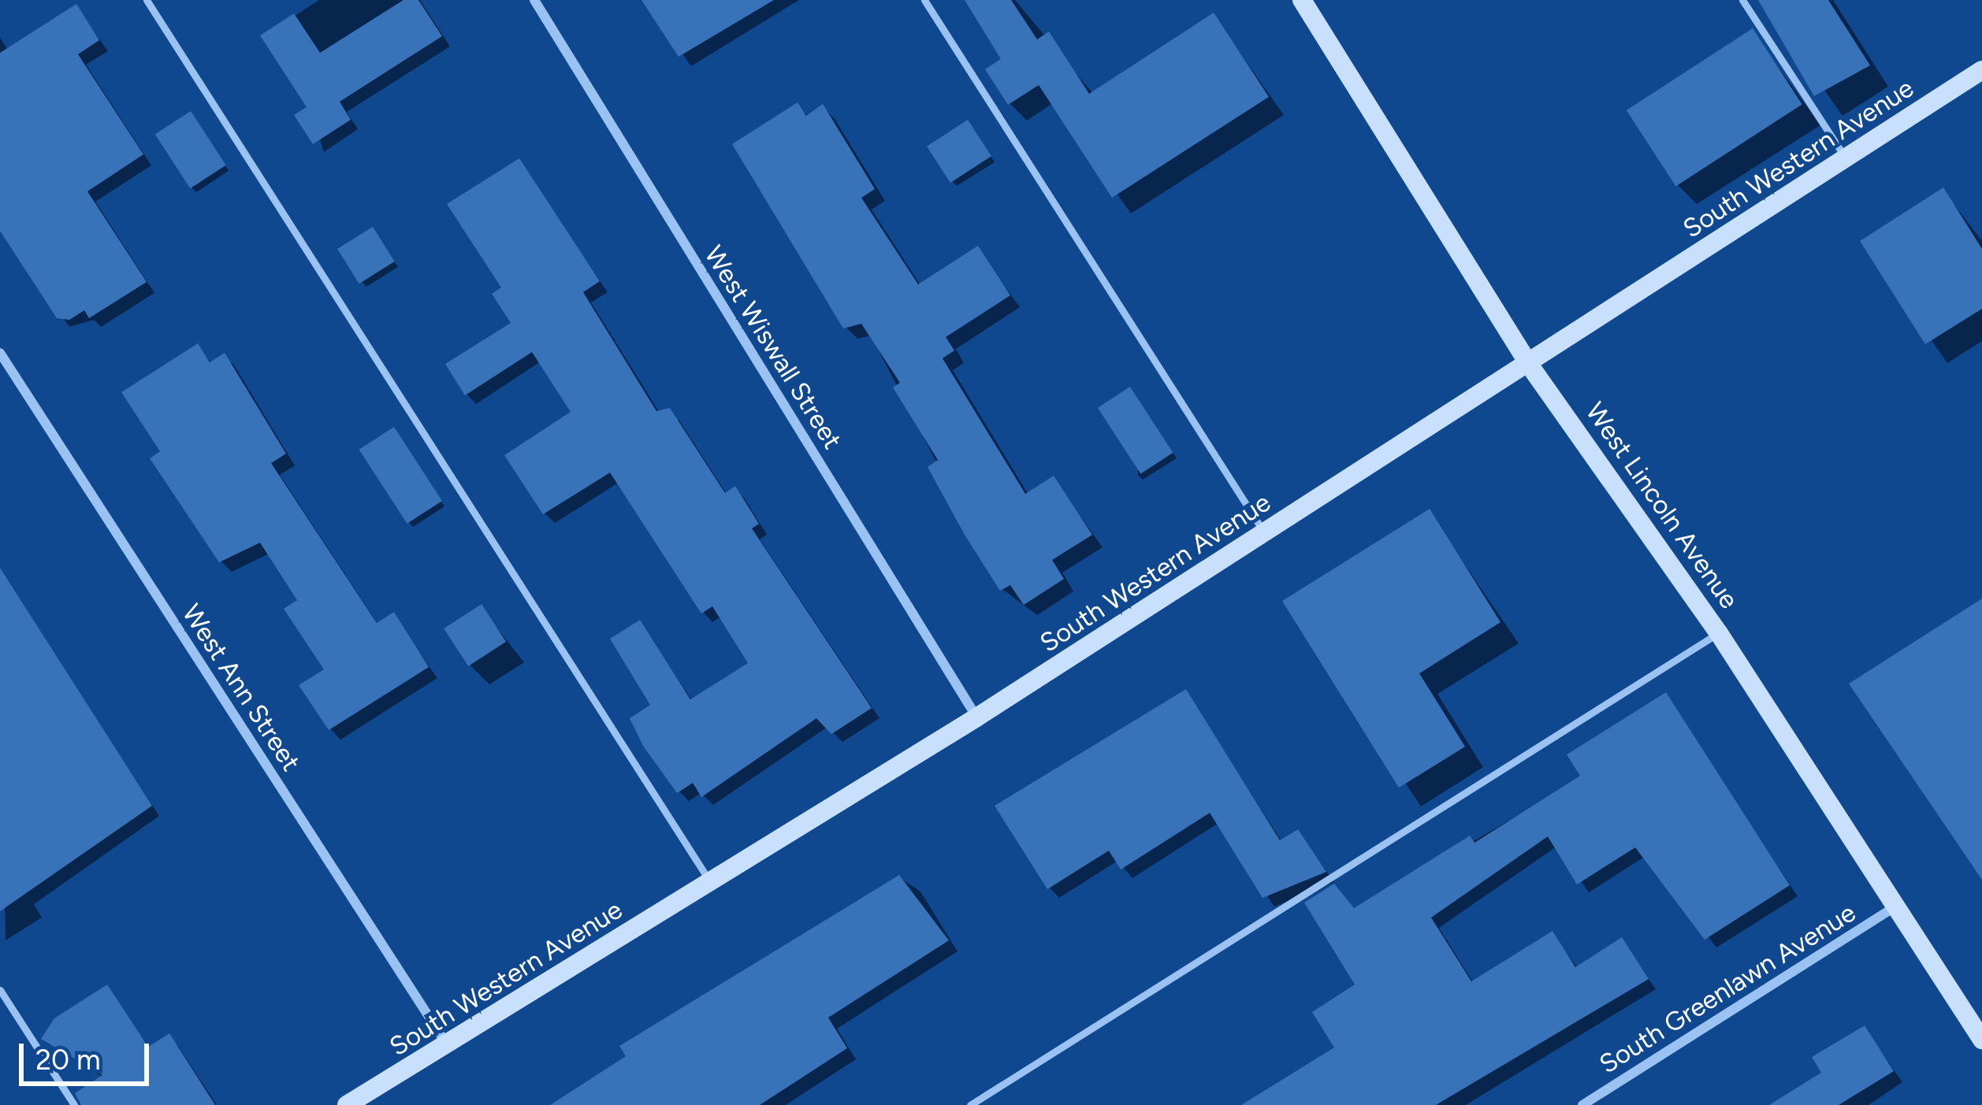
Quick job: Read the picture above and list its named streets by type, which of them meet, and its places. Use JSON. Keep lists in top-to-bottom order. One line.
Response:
{"streets":{"main road":["South Western Avenue","West Lincoln Avenue"],"street":["West Wiswall Street","West Ann Street","South Greenlawn Avenue"]},"crossings":[["South Western Avenue","West Wiswall Street"],["South Western Avenue","West Lincoln Avenue"],["South Western Avenue","West Ann Street"],["West Lincoln Avenue","South Greenlawn Avenue"]],"scale_bar":"20 m"}
